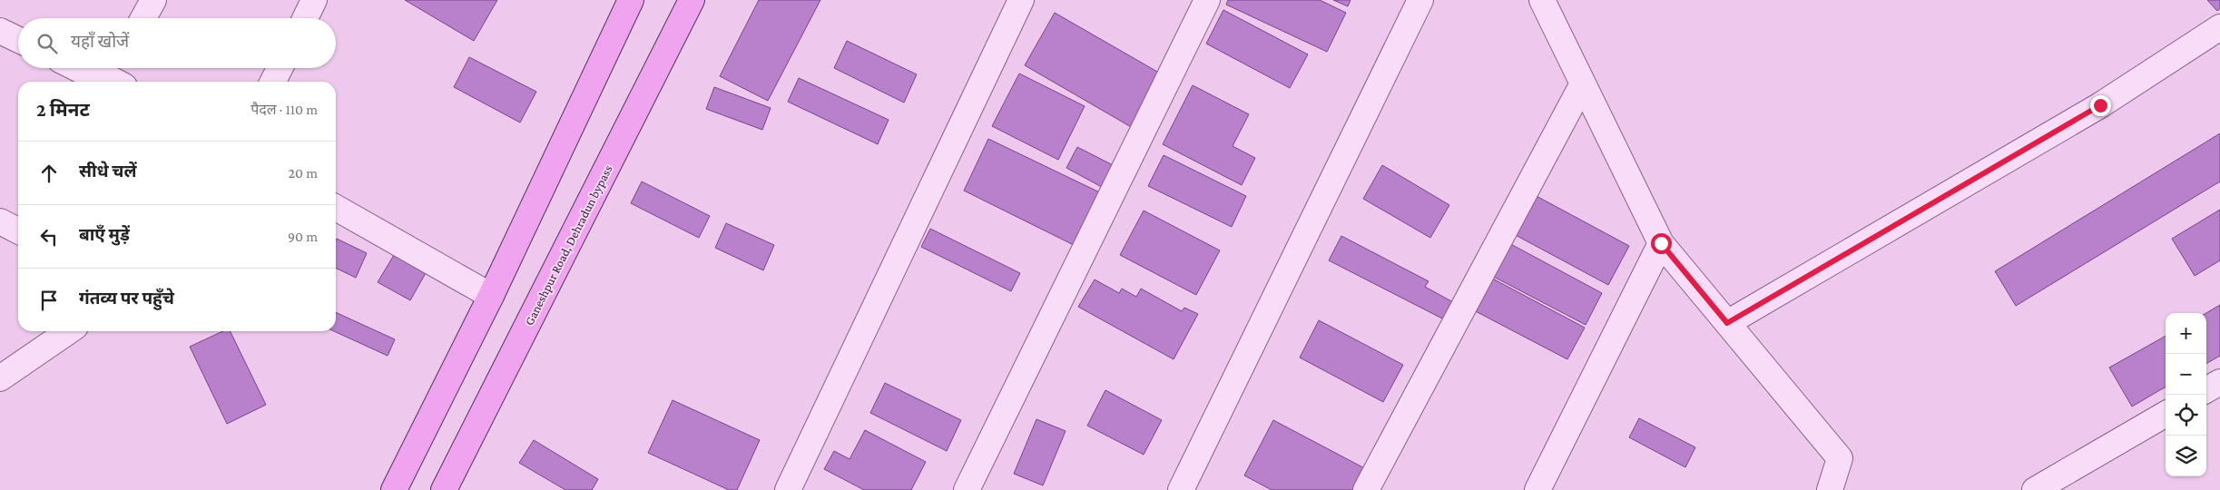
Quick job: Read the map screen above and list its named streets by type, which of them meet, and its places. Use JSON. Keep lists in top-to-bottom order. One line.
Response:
{"streets":{"main road":["Ganeshpur Road, Dehradun bypass"]},"page":{"search":"यहाँ खोजें","heading":["2 मिनट","पैदल · 110 m"],"list":[["सीधे चलें","20 m"],["बाएँ मुड़ें","90 m"],"गंतव्य पर पहुँचे"],"map_buttons":["+","−"]}}
